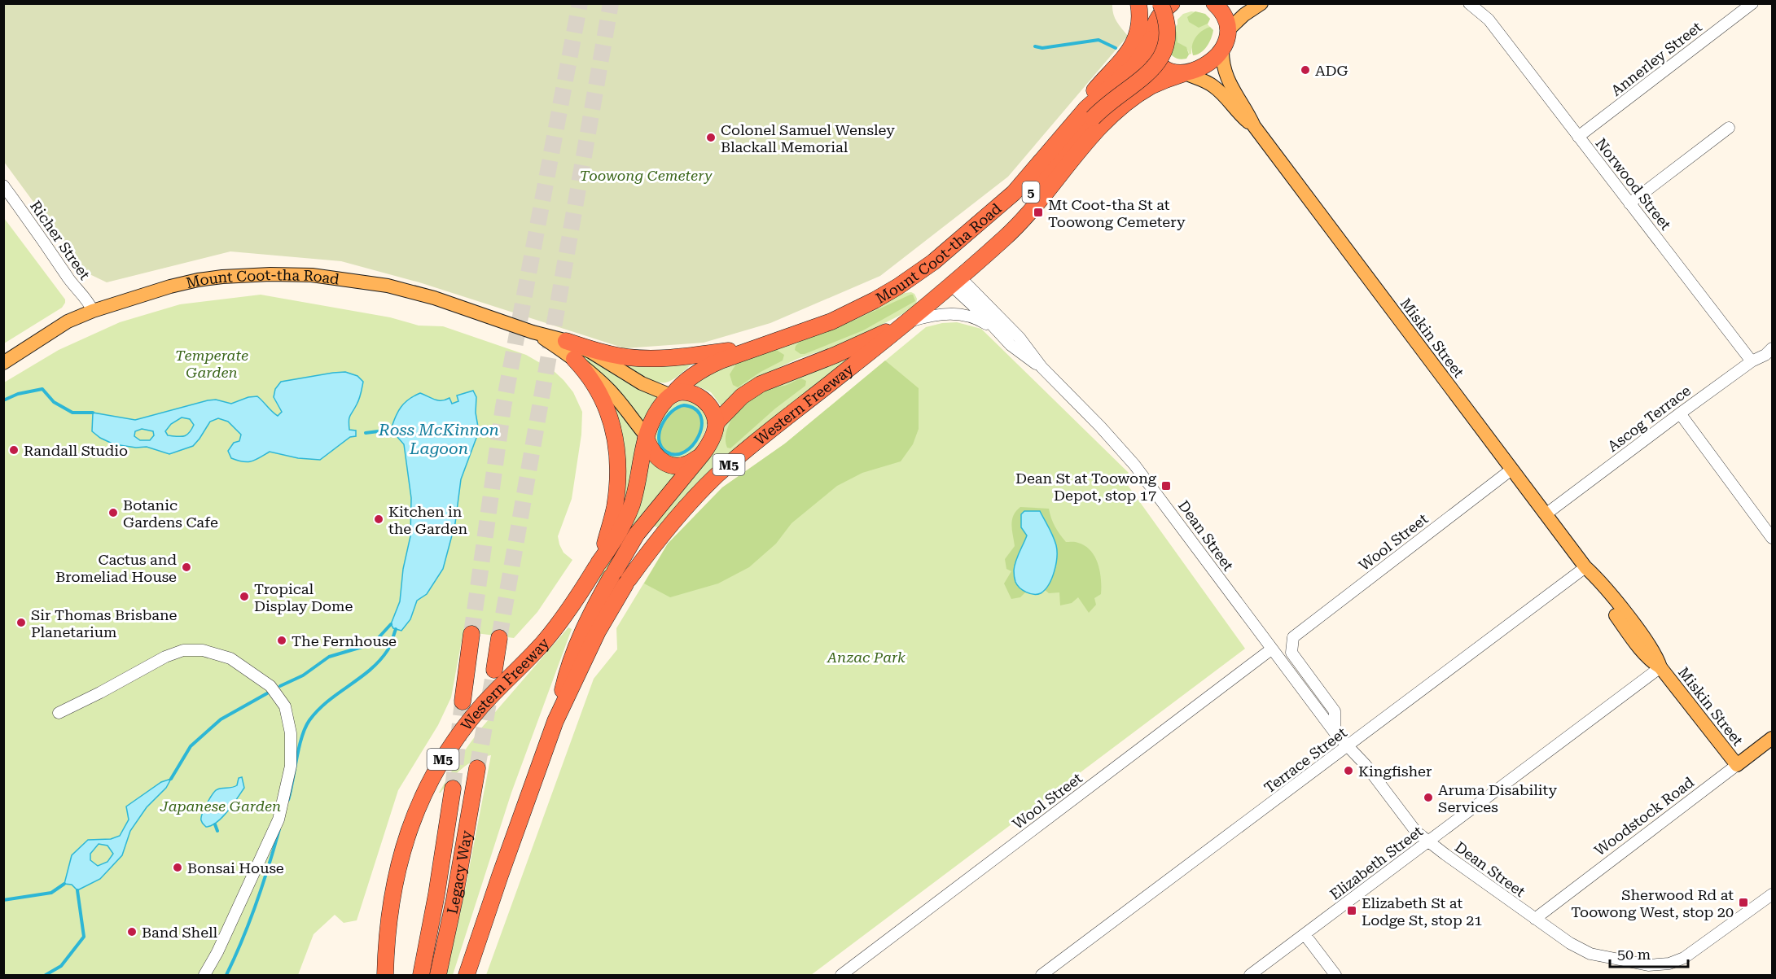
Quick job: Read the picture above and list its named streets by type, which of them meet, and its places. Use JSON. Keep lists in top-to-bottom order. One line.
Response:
{"streets":{"highway":["5","Mount Coot-tha Road","Western Freeway","M5","Legacy Way"],"main road":["Miskin Street","Woodstock Road"],"street":["Annerley Street","Norwood Street","Richer Street","Ascog Terrace","Dean Street","Wool Street","Terrace Street","Elizabeth Street"]},"crossings":[["Annerley Street","Norwood Street"],["Norwood Street","Ascog Terrace"],["5","Mount Coot-tha Road"],["5","Western Freeway"],["Richer Street","Mount Coot-tha Road"],["Mount Coot-tha Road","Miskin Street"],["Mount Coot-tha Road","Western Freeway"],["Mount Coot-tha Road","Dean Street"],["Miskin Street","Ascog Terrace"],["Miskin Street","Wool Street"],["Miskin Street","Terrace Street"],["Miskin Street","Woodstock Road"],["Miskin Street","Elizabeth Street"],["Dean Street","Wool Street"],["Dean Street","Terrace Street"],["Dean Street","Woodstock Road"],["Dean Street","Elizabeth Street"]],"water":["Ross McKinnon Lagoon"],"parks":["Toowong Cemetery","Temperate Garden","Anzac Park","Japanese Garden"],"places":{"other":["ADG","Colonel Samuel Wensley Blackall Memorial","Randall Studio","Botanic Gardens Cafe","Kitchen in the Garden","Cactus and Bromeliad House","Tropical Display Dome","Sir Thomas Brisbane Planetarium","The Fernhouse","Kingfisher","Aruma Disability Services","Bonsai House","Band Shell"],"transit":["Mt Coot-tha St at Toowong Cemetery","Dean St at Toowong Depot, stop 17","Sherwood Rd at Toowong West, stop 20","Elizabeth St at Lodge St, stop 21"]},"scale_bar":"50 m"}
